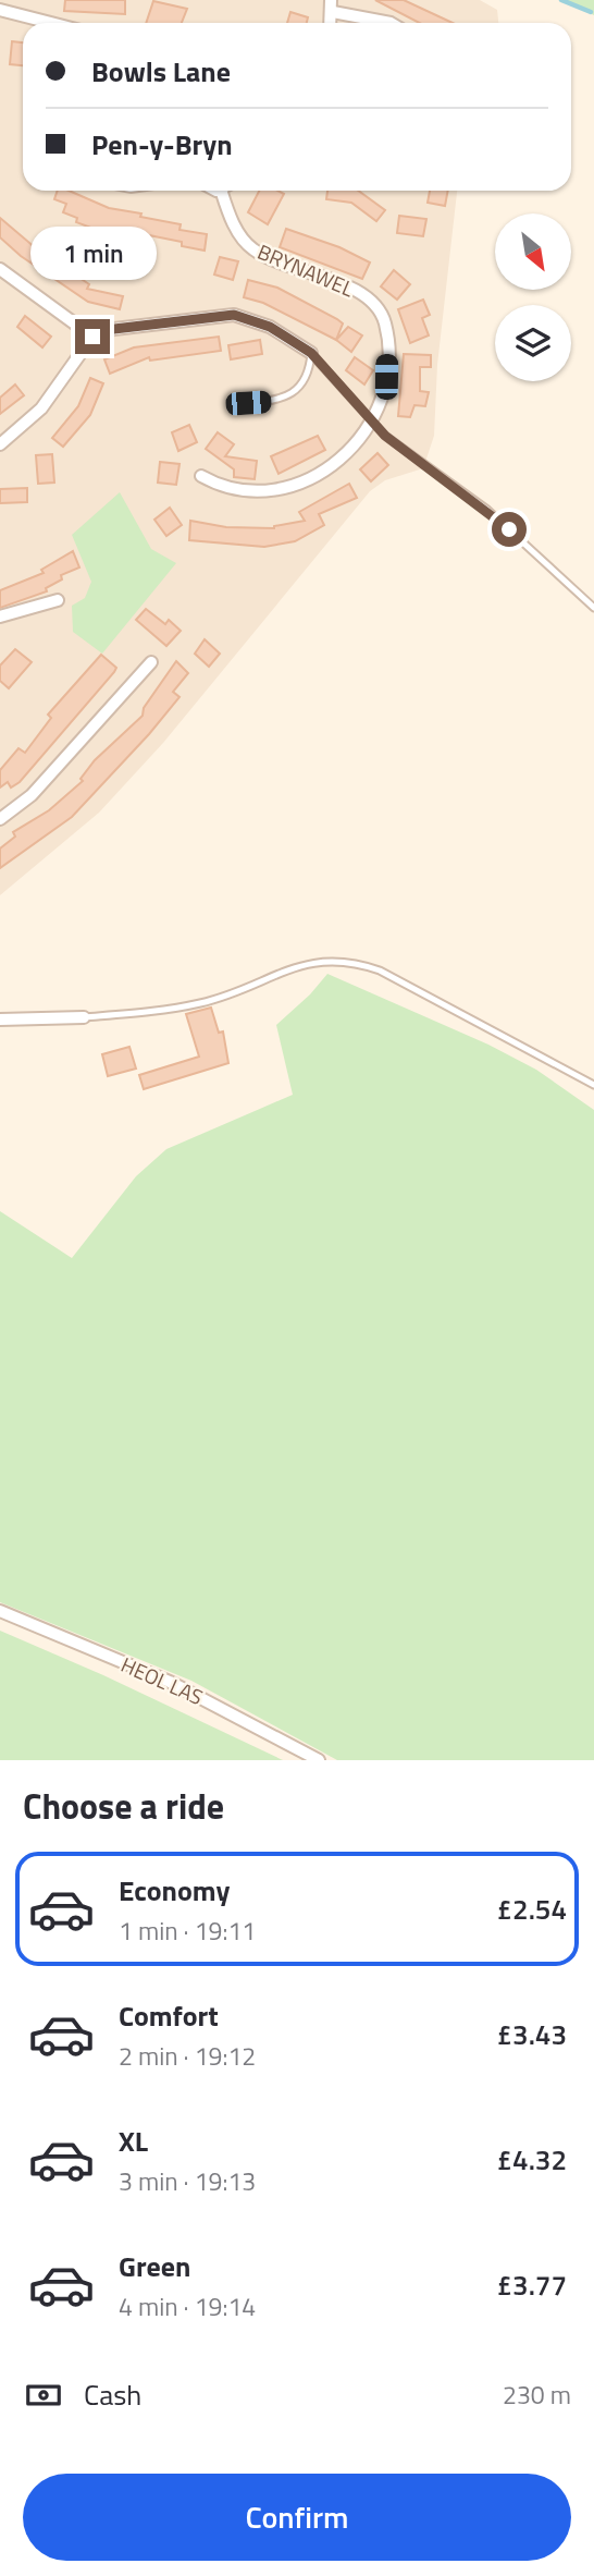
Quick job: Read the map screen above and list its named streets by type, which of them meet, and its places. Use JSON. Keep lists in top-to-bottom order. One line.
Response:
{"streets":{"street":["BRYNAWEL","HEOL LAS"]},"north":"bottom right","page":{"banner":["Bowls Lane","Pen-y-Bryn"],"bubble":"1 min","heading":"Choose a ride","list":[{"name":"Economy","note":"1 min · 19:11","value":"£2.54"},{"name":"Comfort","note":"2 min · 19:12","value":"£3.43"},{"name":"XL","note":"3 min · 19:13","value":"£4.32"},{"name":"Green","note":"4 min · 19:14","value":"£3.77"}],"pay":["Cash","230 m"],"buttons":"Confirm"}}
